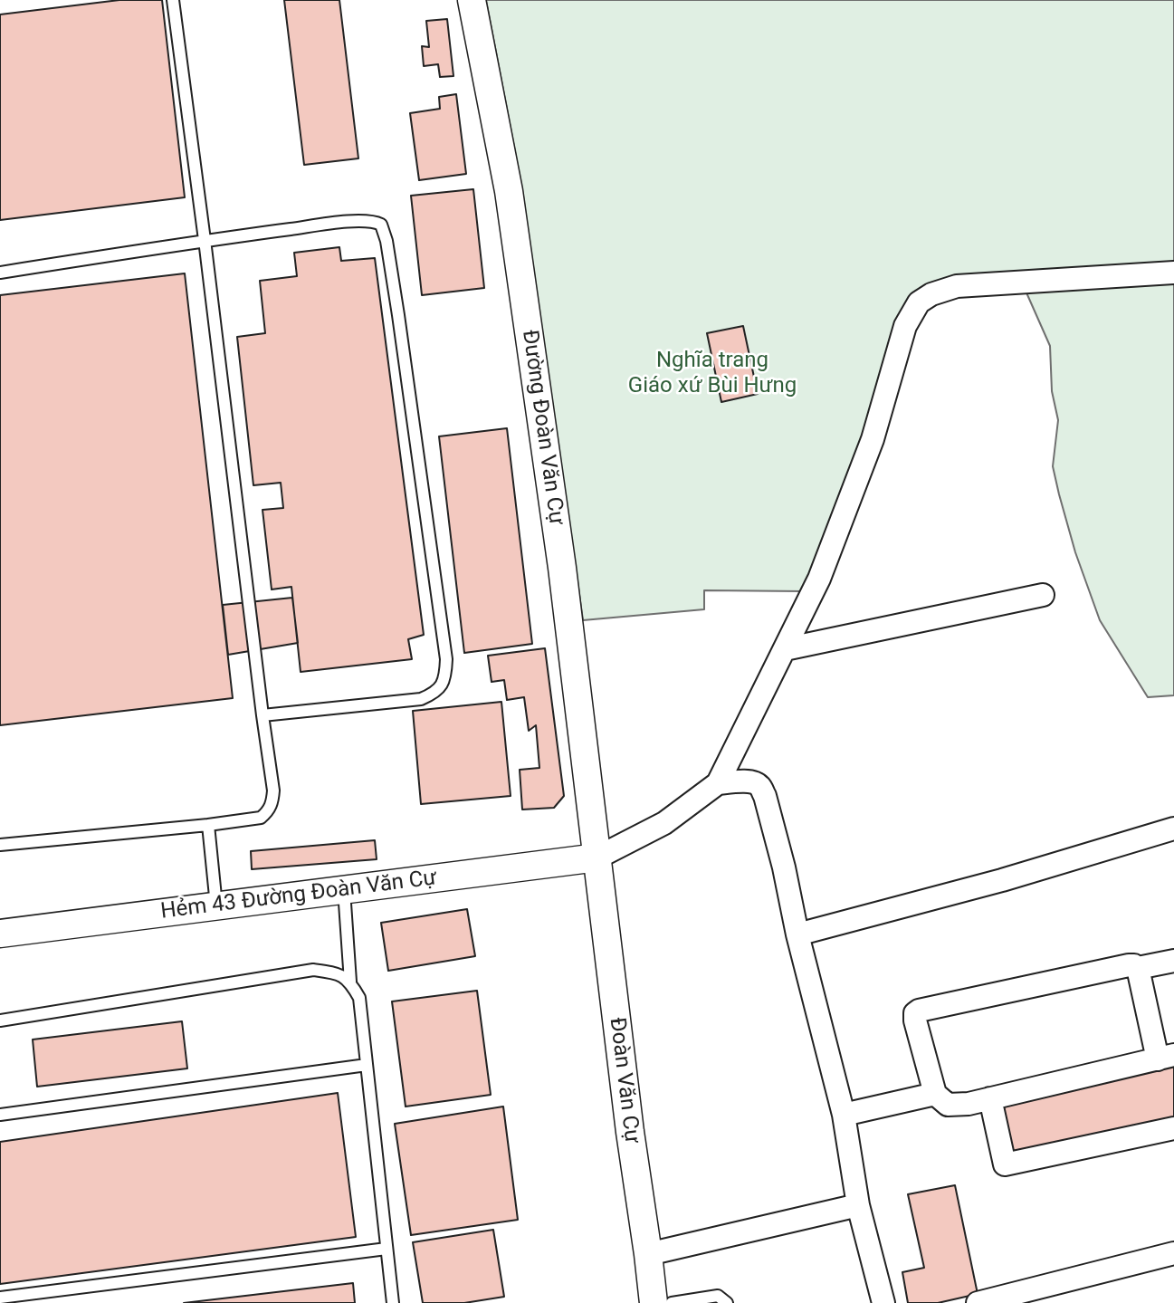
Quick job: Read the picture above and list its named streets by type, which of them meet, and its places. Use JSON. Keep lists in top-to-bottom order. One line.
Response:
{"streets":{"street":["Đường Đoàn Văn Cự","Hẻm 43 Đường Đoàn Văn Cự","Đoàn Văn Cự"]},"crossings":[["Đường Đoàn Văn Cự","Hẻm 43 Đường Đoàn Văn Cự"],["Đường Đoàn Văn Cự","Đoàn Văn Cự"],["Hẻm 43 Đường Đoàn Văn Cự","Đoàn Văn Cự"]],"parks":["Nghĩa trang Giáo xứ Bùi Hưng"]}
